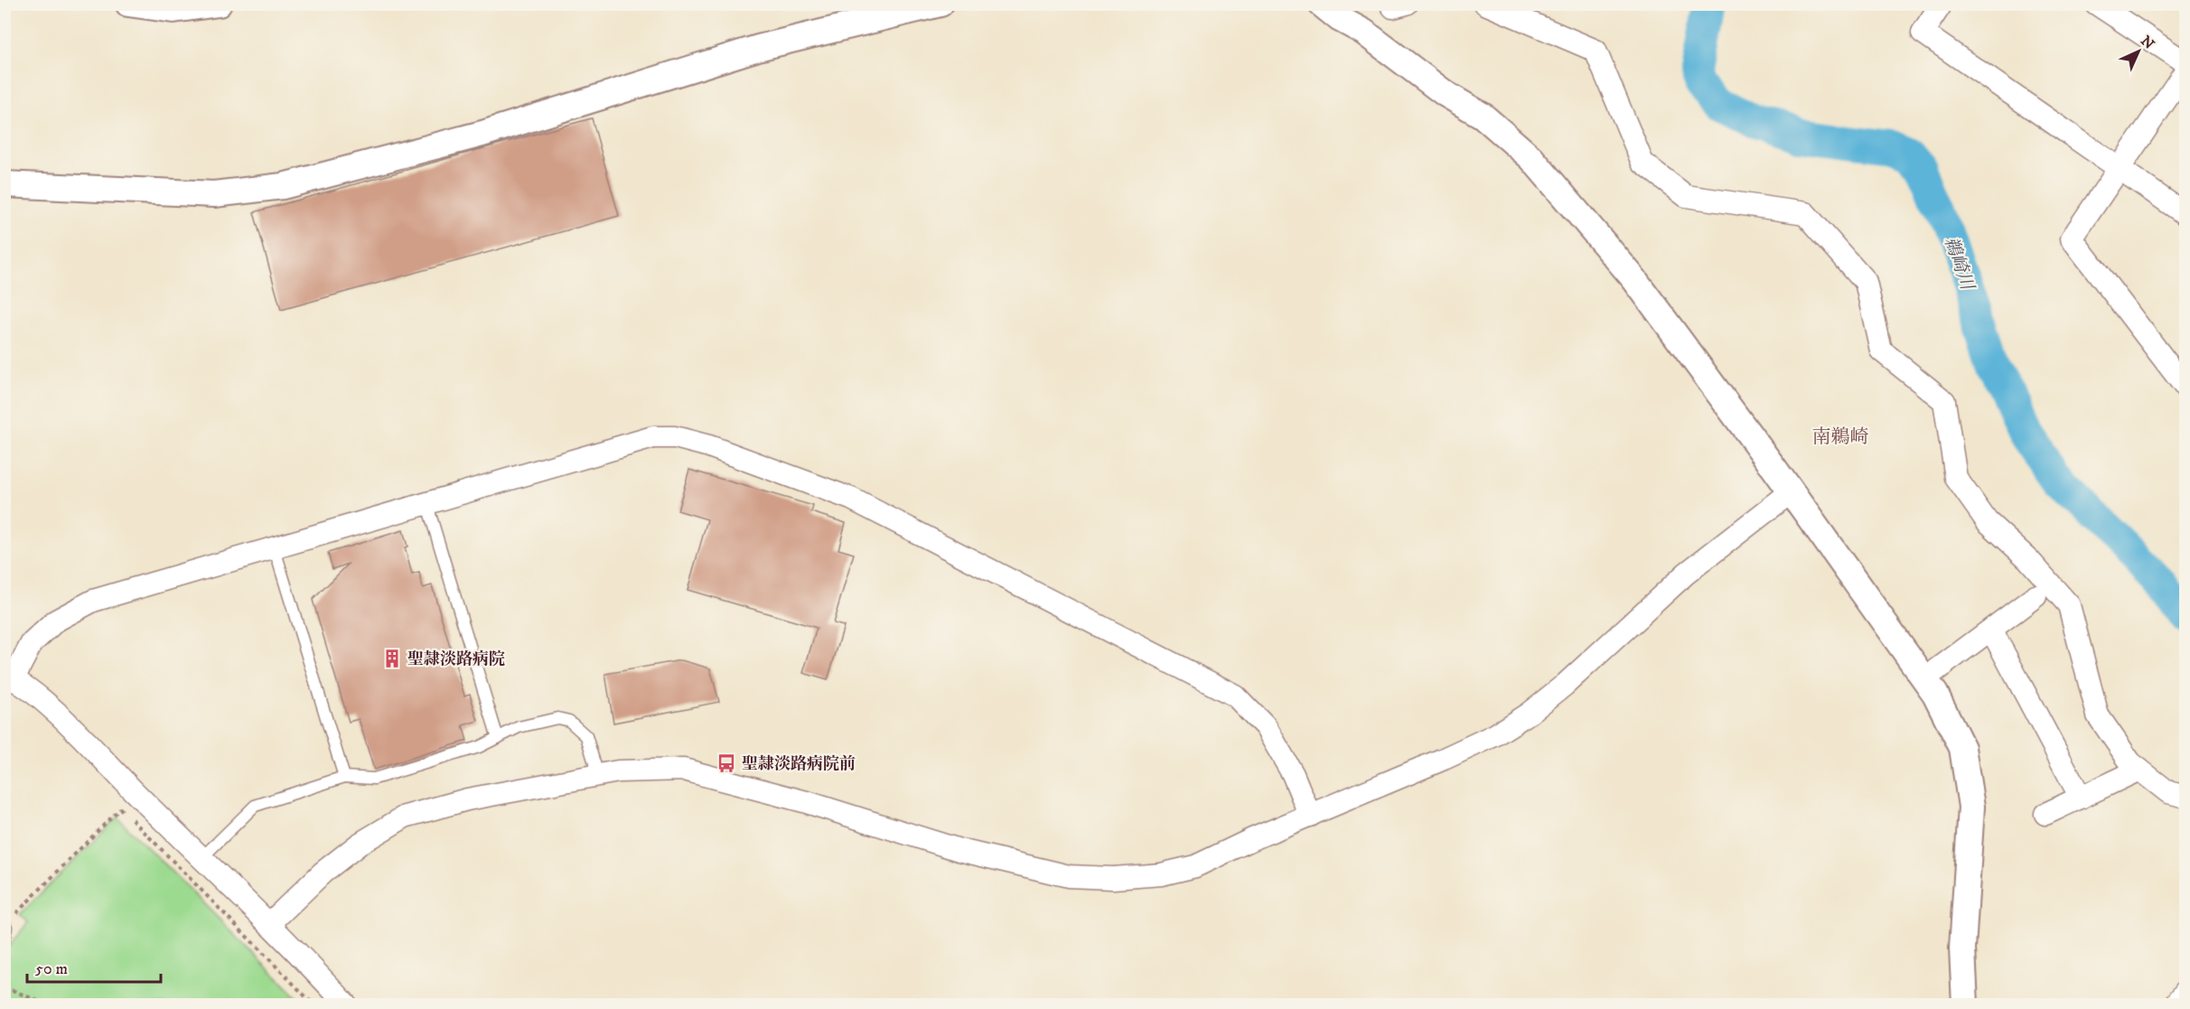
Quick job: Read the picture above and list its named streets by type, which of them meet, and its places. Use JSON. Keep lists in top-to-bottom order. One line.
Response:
{"districts":["南鵜崎"],"water":["鵜崎川"],"places":{"building":["聖隷淡路病院"],"bus stop":["聖隷淡路病院前"]},"scale_bar":"50 m","north":"top right"}
